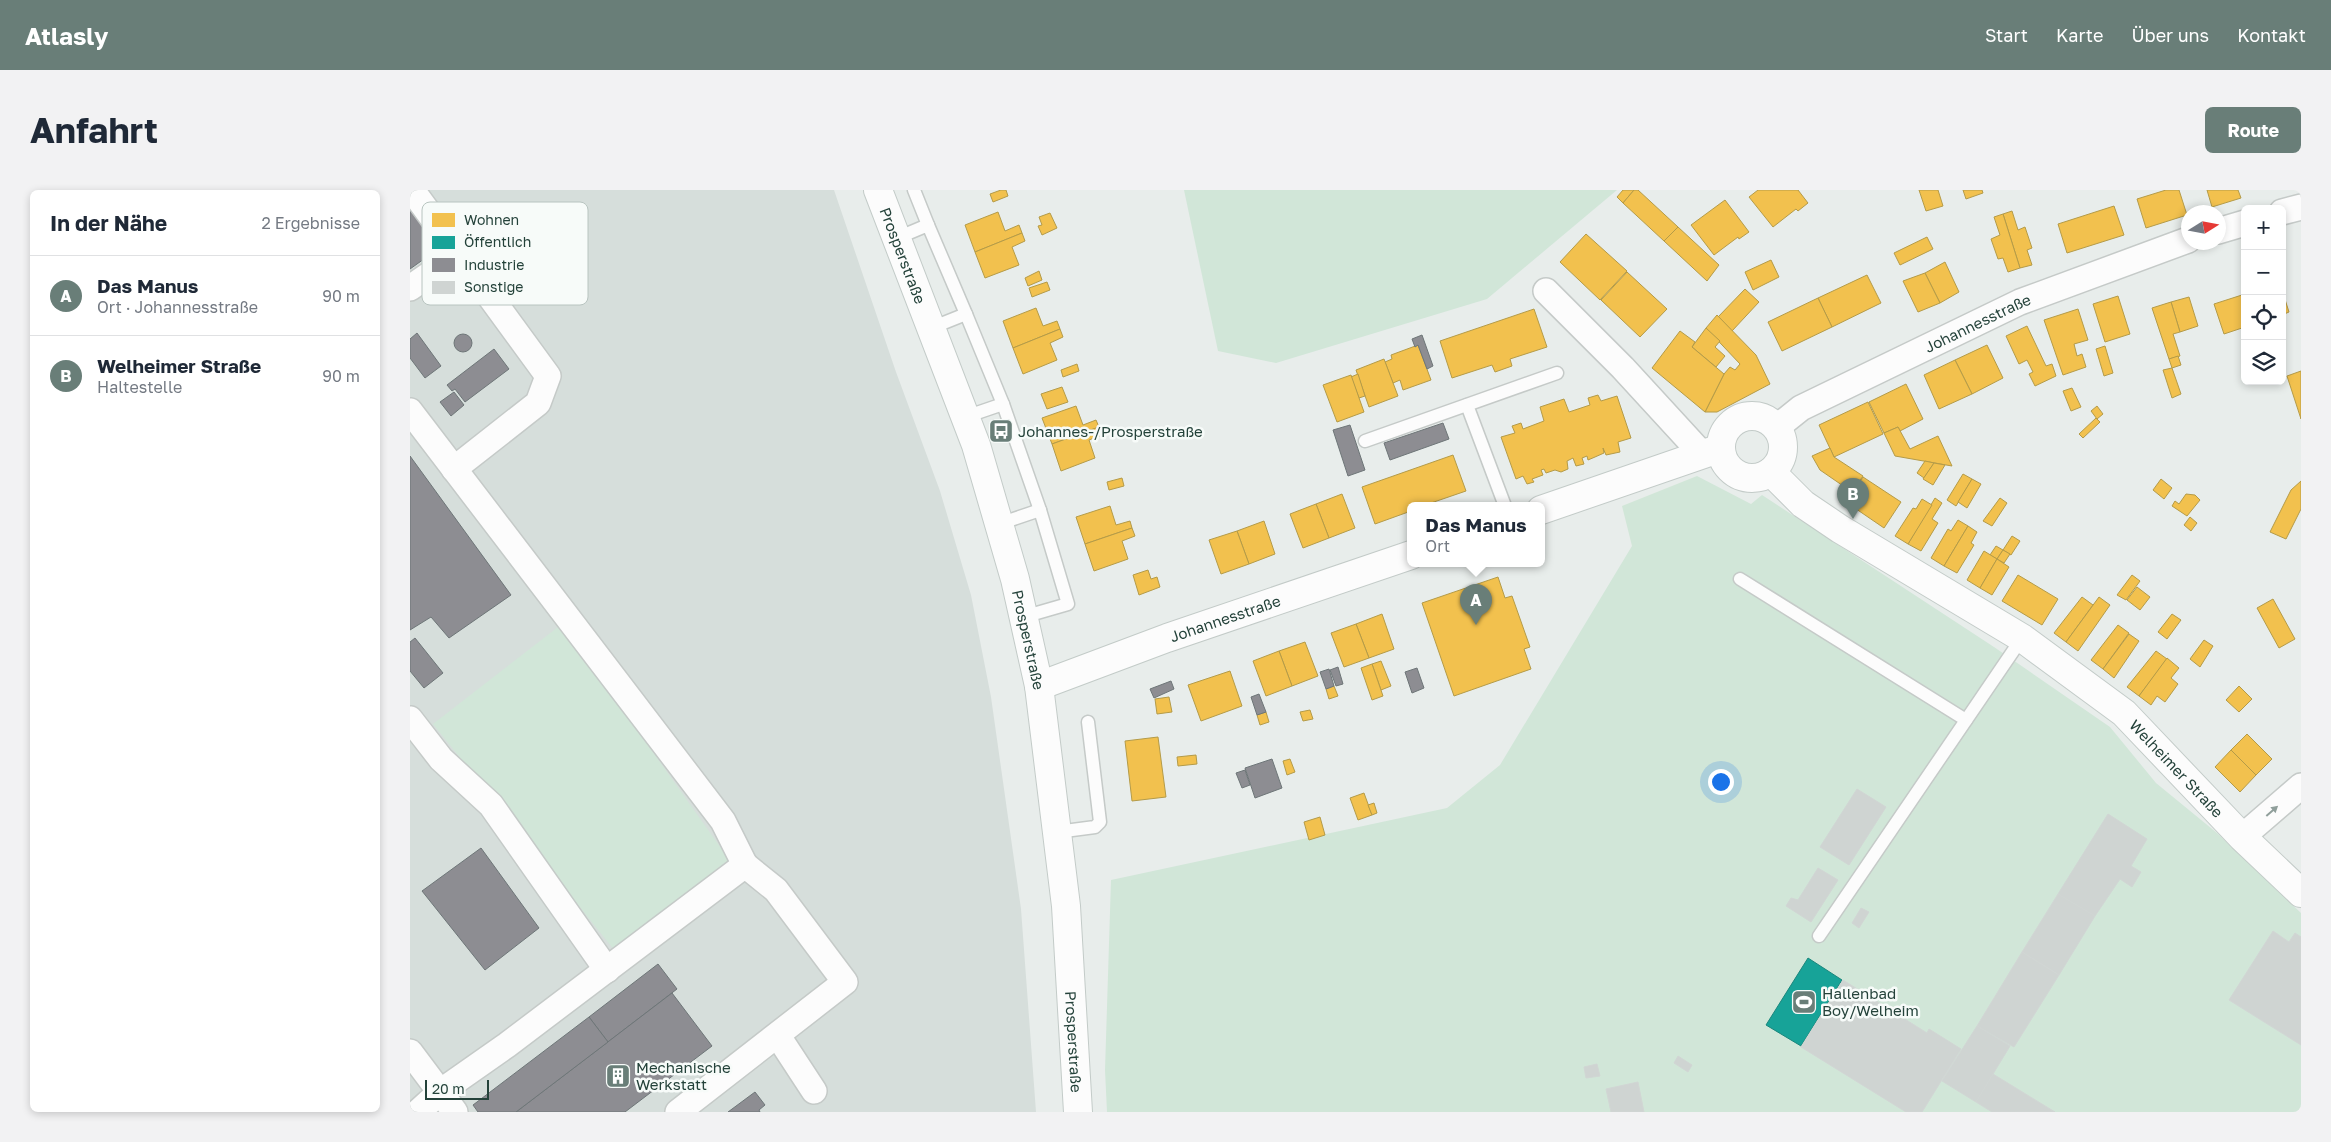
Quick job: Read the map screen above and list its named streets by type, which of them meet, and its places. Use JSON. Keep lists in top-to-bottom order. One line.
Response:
{"streets":{"street":["Prosperstraße","Johannesstraße","Welheimer Straße"]},"crossings":[["Prosperstraße","Johannesstraße"],["Johannesstraße","Welheimer Straße"]],"places":{"bus stop":["Johannes-/Prosperstraße"],"sports":["Hallenbad Boy/Welheim"],"building":["Mechanische Werkstatt"]},"legend":["Wohnen","Öffentlich","Industrie","Sonstige"],"scale_bar":"20 m","north":"right","page":{"header":"Atlasly","nav":["Start","Karte","Über uns","Kontakt"],"buttons":"Route","title":"Anfahrt","heading":["In der Nähe","2 Ergebnisse"],"map_buttons":["+","−"],"list":[{"mark":"A","name":"Das Manus","note":"Ort · Johannesstraße","value":"90 m"},{"mark":"B","name":"Welheimer Straße","note":"Haltestelle","value":"90 m"}],"pins":["B","A"],"popup":["Das Manus","Ort"],"scale":"20 m"}}
